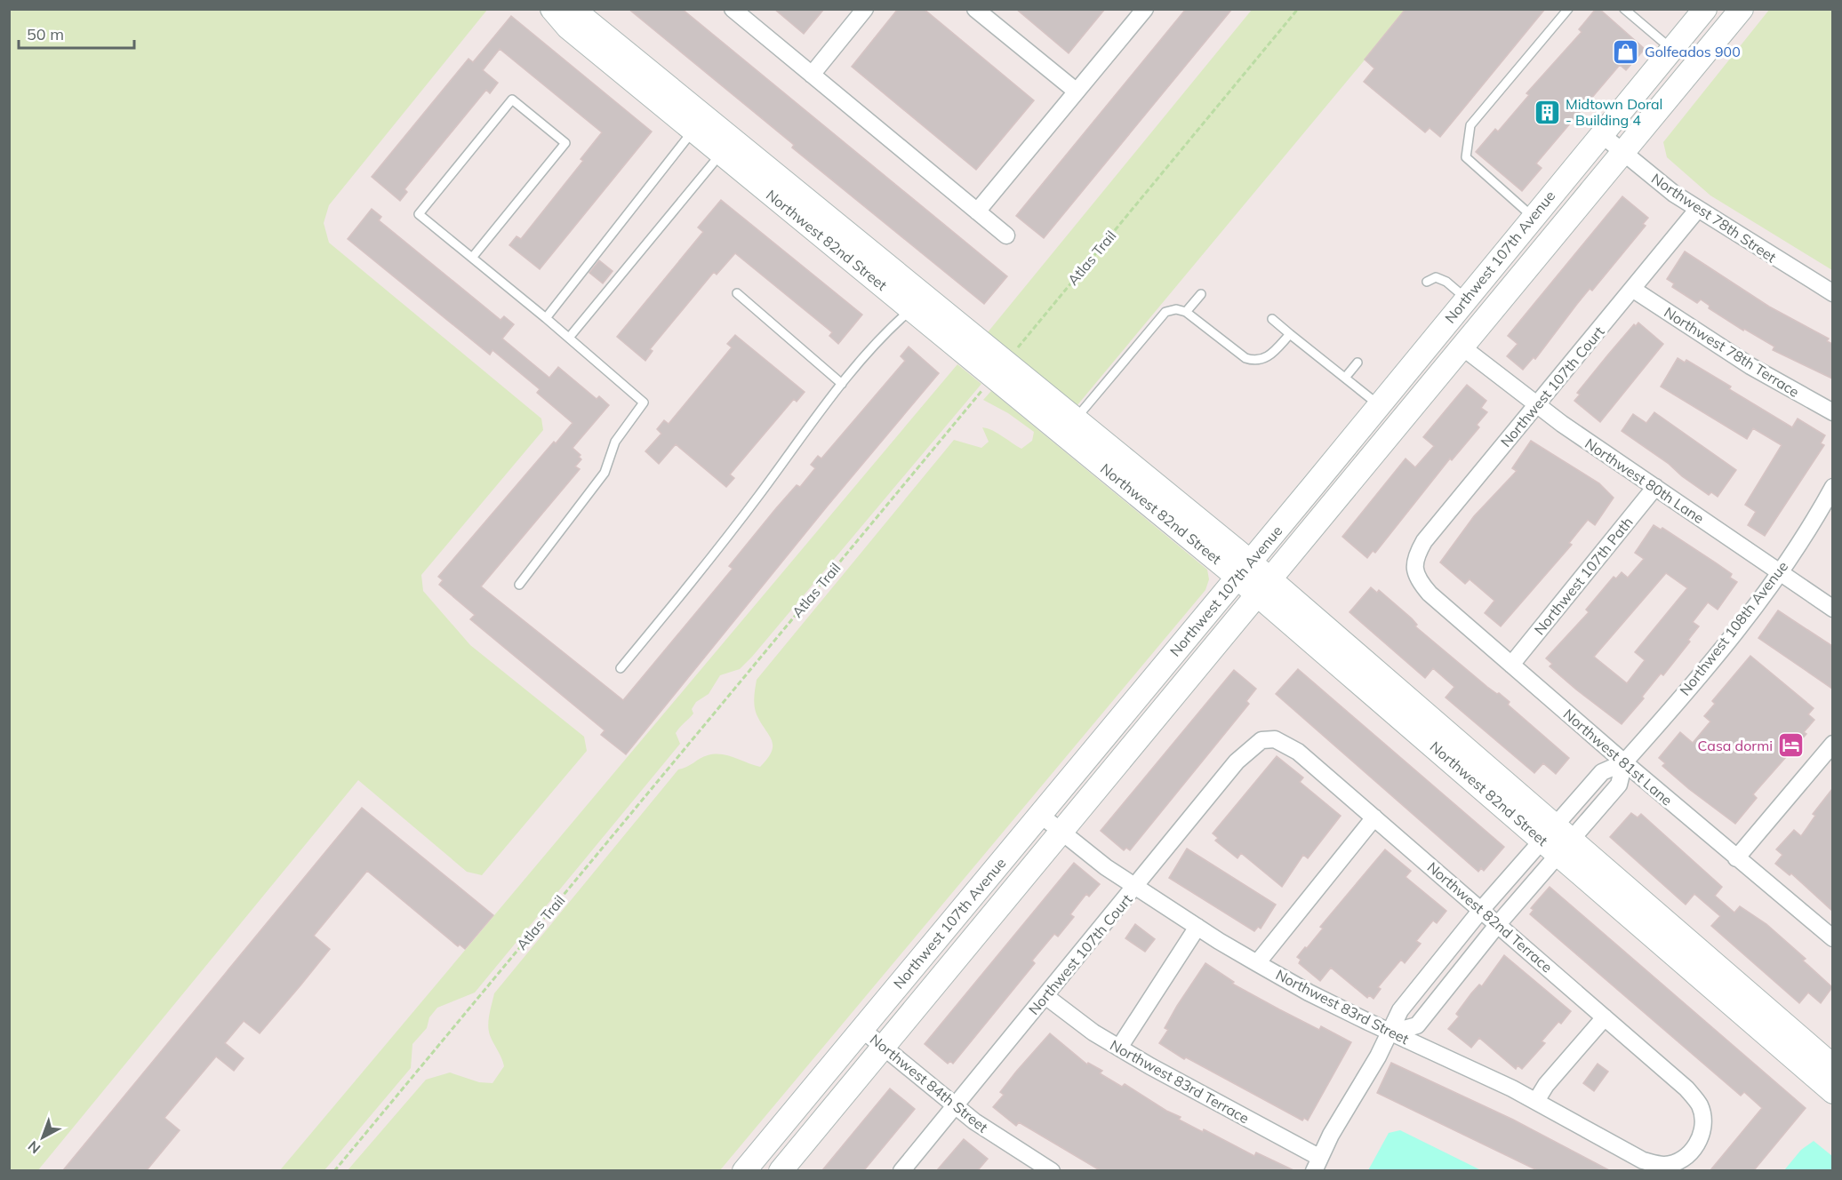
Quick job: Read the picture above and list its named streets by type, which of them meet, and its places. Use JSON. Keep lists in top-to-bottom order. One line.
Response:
{"streets":{"main road":["Northwest 82nd Street","Northwest 107th Avenue"],"street":["Northwest 78th Street","Northwest 78th Terrace","Northwest 107th Court","Northwest 80th Lane","Northwest 107th Path","Northwest 108th Avenue","Northwest 81st Lane","Northwest 82nd Terrace","Northwest 83rd Street","Northwest 83rd Terrace","Northwest 84th Street"],"path":["Atlas Trail"]},"crossings":[["Northwest 78th Street","Northwest 107th Avenue"],["Northwest 78th Street","Northwest 107th Court"],["Northwest 82nd Street","Northwest 107th Avenue"],["Northwest 82nd Street","Atlas Trail"],["Northwest 82nd Street","Northwest 108th Avenue"],["Northwest 107th Avenue","Northwest 80th Lane"],["Northwest 107th Avenue","Northwest 83rd Street"],["Northwest 107th Avenue","Northwest 84th Street"],["Northwest 78th Terrace","Northwest 107th Court"],["Northwest 107th Court","Northwest 80th Lane"],["Northwest 107th Court","Northwest 81st Lane"],["Northwest 107th Court","Northwest 82nd Terrace"],["Northwest 107th Court","Northwest 83rd Street"],["Northwest 107th Court","Northwest 83rd Terrace"],["Northwest 107th Court","Northwest 84th Street"],["Northwest 80th Lane","Northwest 107th Path"],["Northwest 80th Lane","Northwest 108th Avenue"],["Northwest 107th Path","Northwest 81st Lane"],["Northwest 108th Avenue","Northwest 81st Lane"],["Northwest 108th Avenue","Northwest 82nd Terrace"],["Northwest 108th Avenue","Northwest 83rd Street"],["Northwest 108th Avenue","Northwest 83rd Terrace"],["Northwest 82nd Terrace","Northwest 83rd Street"]],"places":{"shop":["Golfeados 900"],"building":["Midtown Doral - Building 4"],"hotel":["Casa dormi"]},"scale_bar":"50 m","north":"bottom left"}
